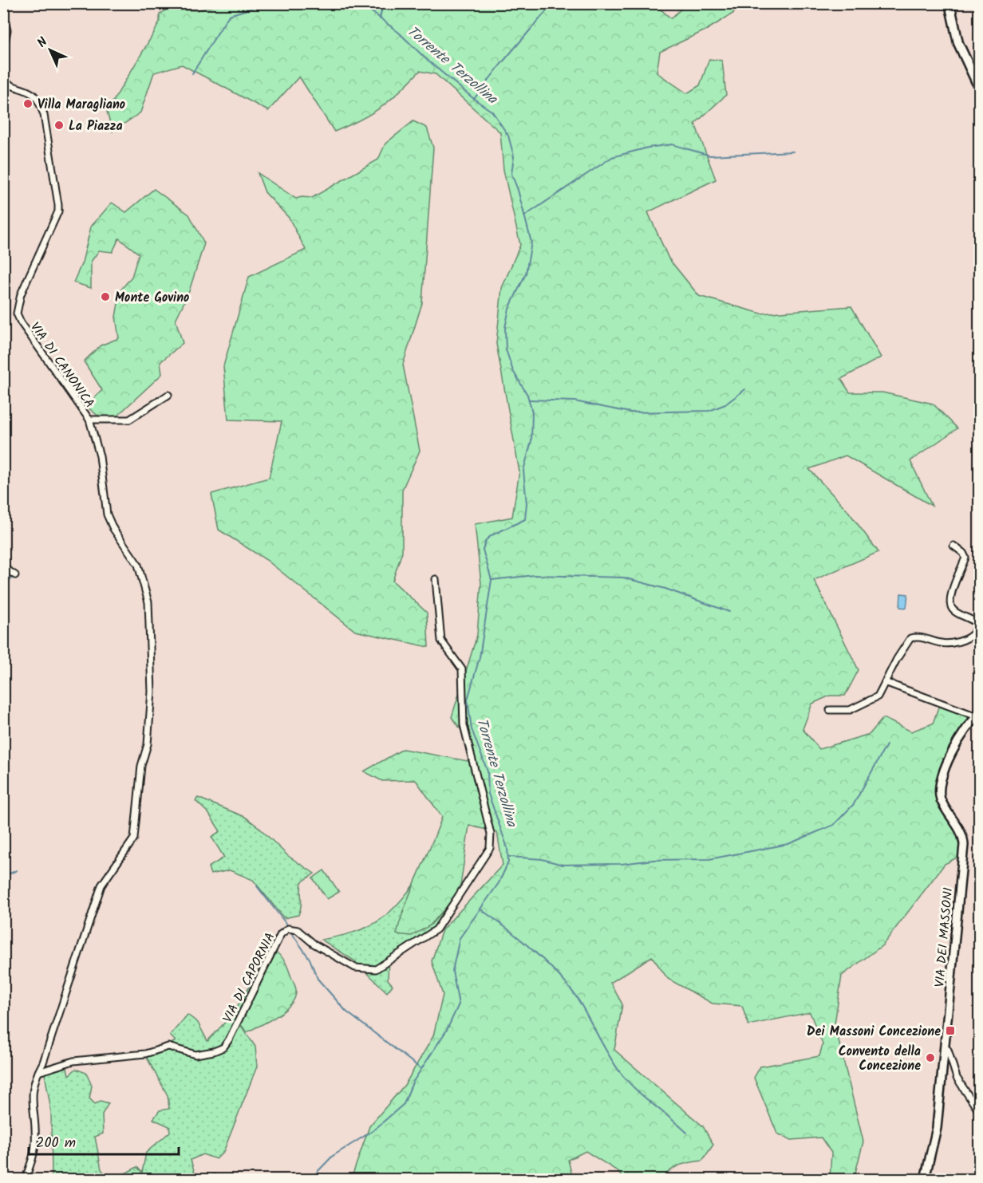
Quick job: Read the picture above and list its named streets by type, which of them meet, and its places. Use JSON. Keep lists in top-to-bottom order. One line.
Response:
{"streets":{"street":["VIA DI CANONICA","VIA DEI MASSONI","VIA DI CAPORNIA"]},"crossings":[["VIA DI CANONICA","VIA DI CAPORNIA"]],"water":["Torrente Terzollina"],"places":{"other":["Villa Maragliano","La Piazza","Monte Govino","Convento della Concezione"],"transit":["Dei Massoni Concezione"]},"scale_bar":"200 m","north":"top left"}
